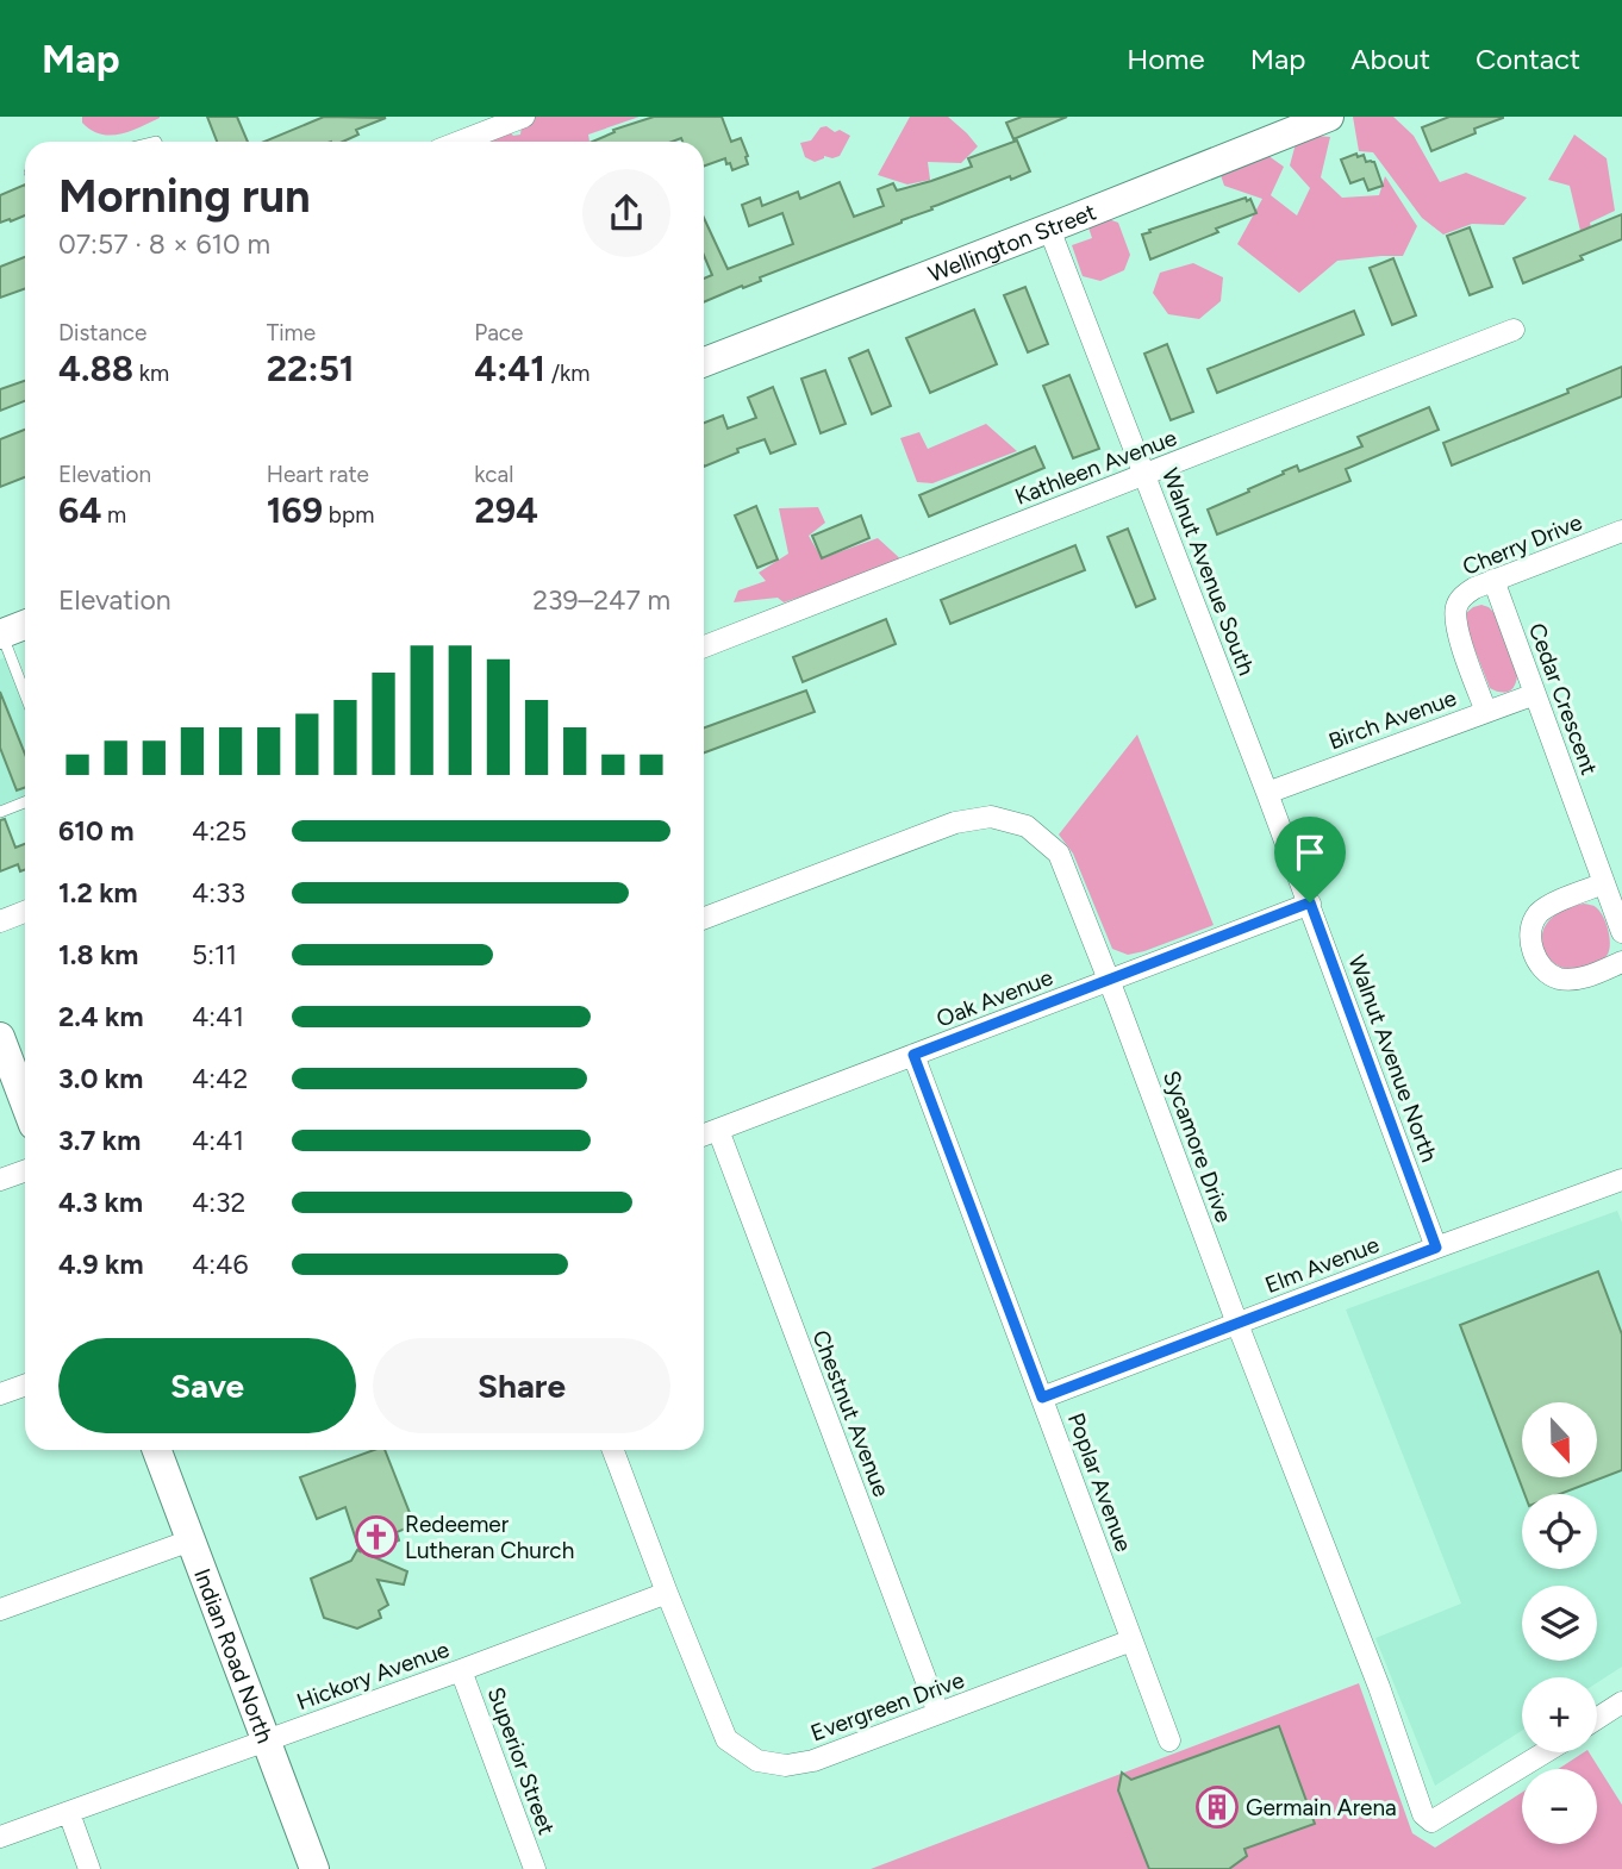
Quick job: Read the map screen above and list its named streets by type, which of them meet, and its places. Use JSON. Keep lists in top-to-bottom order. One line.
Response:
{"streets":{"main road":["Wellington Street","Indian Road North"],"street":["Kathleen Avenue","Cherry Drive","Walnut Avenue South","Cedar Crescent","Birch Avenue","Oak Avenue","Walnut Avenue North","Sycamore Drive","Elm Avenue","Chestnut Avenue","Poplar Avenue","Hickory Avenue","Evergreen Drive","Superior Street"]},"crossings":[["Wellington Street","Walnut Avenue South"],["Kathleen Avenue","Walnut Avenue South"],["Cherry Drive","Cedar Crescent"],["Cherry Drive","Birch Avenue"],["Walnut Avenue South","Birch Avenue"],["Walnut Avenue South","Walnut Avenue North"],["Cedar Crescent","Birch Avenue"],["Birch Avenue","Walnut Avenue North"],["Oak Avenue","Walnut Avenue North"],["Oak Avenue","Sycamore Drive"],["Oak Avenue","Chestnut Avenue"],["Oak Avenue","Poplar Avenue"],["Walnut Avenue North","Elm Avenue"],["Sycamore Drive","Elm Avenue"],["Elm Avenue","Poplar Avenue"],["Chestnut Avenue","Evergreen Drive"],["Poplar Avenue","Evergreen Drive"],["Indian Road North","Hickory Avenue"],["Hickory Avenue","Evergreen Drive"],["Hickory Avenue","Superior Street"]],"places":{"church":["Redeemer Lutheran Church"],"building":["Germain Arena"]},"north":"bottom","page":{"header":"Map","nav":["Home","Map","About","Contact"],"heading":["Morning run","07:57 · 8 × 610 m"],"stats":[["Distance","4.88 km"],["Time","22:51"],["Pace","4:41 /km"],["Elevation","64 m"],["Heart rate","169 bpm"],["kcal","294"]],"chart":["Elevation","239–247 m"],"list":[{"name":"610 m","note":"4:25"},{"name":"1.2 km","note":"4:33"},{"name":"1.8 km","note":"5:11"},{"name":"2.4 km","note":"4:41"},{"name":"3.0 km","note":"4:42"},{"name":"3.7 km","note":"4:41"},{"name":"4.3 km","note":"4:32"},{"name":"4.9 km","note":"4:46"}],"buttons":["Save","Share"],"map_buttons":["+","−"]}}
